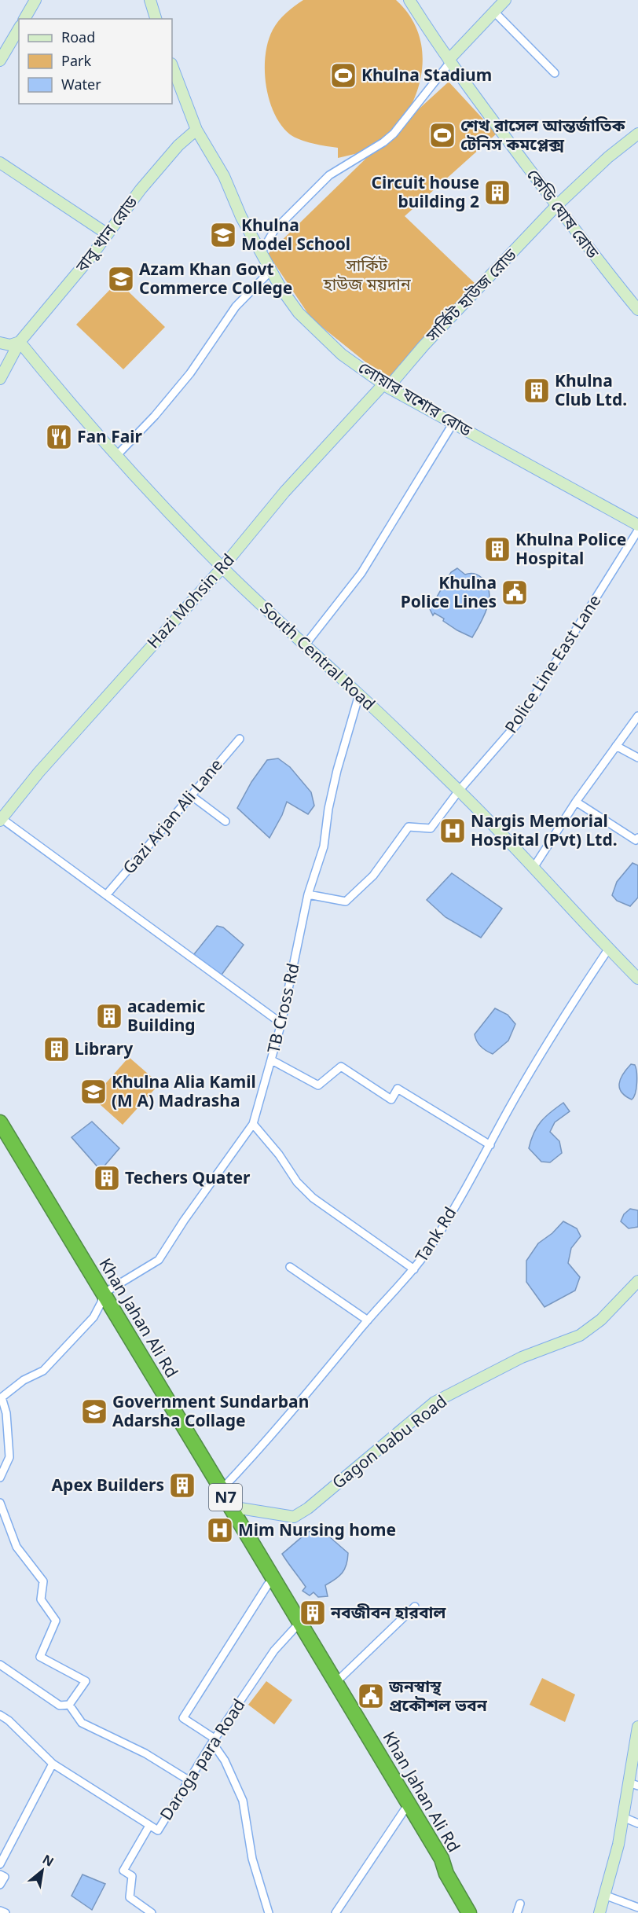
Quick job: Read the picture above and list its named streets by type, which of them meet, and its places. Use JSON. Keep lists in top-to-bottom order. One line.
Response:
{"streets":{"highway":["Khan Jahan Ali Rd","N7"],"street":["কেডি ঘোষ রোড","বাবু খান রোড","সার্কিট হাউজ রোড","লোয়ার যশোর রোড","Hazi Mohsin Rd","South Central Road","Police Line East Lane","Gazi Arjan Ali Lane","TB Cross Rd","Tank Rd","Gagon babu Road","Daroga para Road"]},"crossings":[["কেডি ঘোষ রোড","সার্কিট হাউজ রোড"],["বাবু খান রোড","লোয়ার যশোর রোড"],["বাবু খান রোড","South Central Road"],["সার্কিট হাউজ রোড","লোয়ার যশোর রোড"],["সার্কিট হাউজ রোড","Hazi Mohsin Rd"],["লোয়ার যশোর রোড","Hazi Mohsin Rd"],["Hazi Mohsin Rd","South Central Road"],["South Central Road","Police Line East Lane"],["South Central Road","TB Cross Rd"],["South Central Road","Tank Rd"],["Police Line East Lane","TB Cross Rd"],["TB Cross Rd","Khan Jahan Ali Rd"],["Tank Rd","Khan Jahan Ali Rd"],["Khan Jahan Ali Rd","Gagon babu Road"],["Khan Jahan Ali Rd","Daroga para Road"]],"parks":["সার্কিট হাউজ ময়দান"],"places":{"sports":["Khulna Stadium","শেখ রাসেল আন্তর্জাতিক টেনিস কমপ্লেক্স"],"building":["Circuit house building 2","Khulna Club Ltd.","Khulna Police Hospital","academic Building","Library","Techers Quater","Apex Builders","নবজীবন হারবাল"],"school or university":["Khulna Model School","Azam Khan Govt Commerce College","Khulna Alia Kamil (M A) Madrasha","Government Sundarban Adarsha Collage"],"restaurant":["Fan Fair"],"public building":["Khulna Police Lines","জনস্বাস্থ প্রকৌশল ভবন"],"hospital":["Nargis Memorial Hospital (Pvt) Ltd.","Mim Nursing home"]},"legend":["Road","Park","Water"],"north":"top right"}
